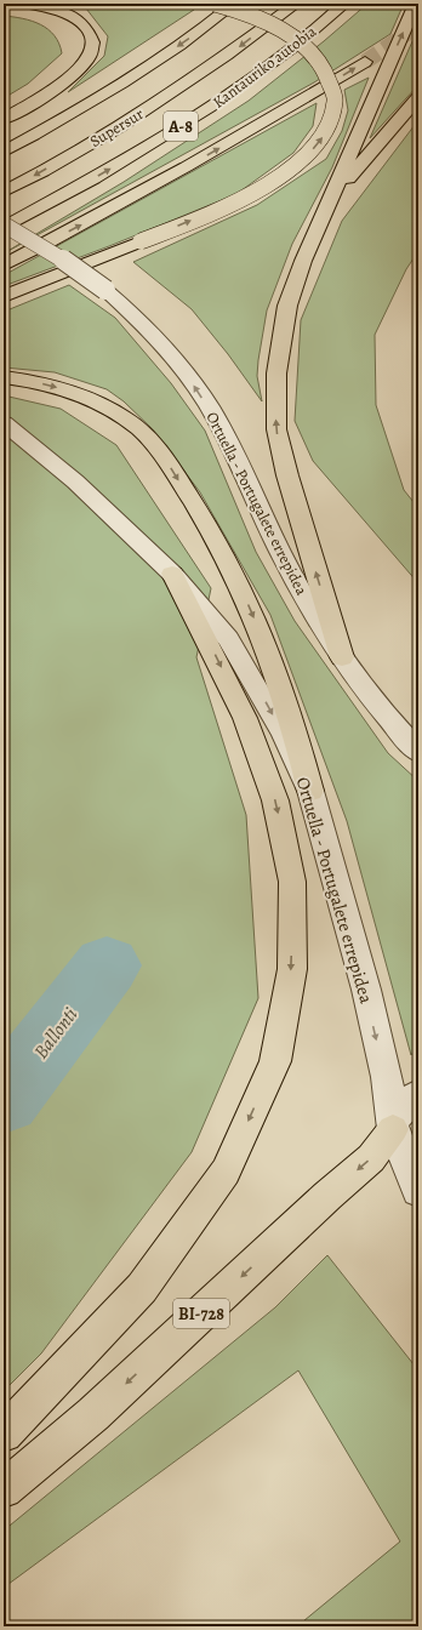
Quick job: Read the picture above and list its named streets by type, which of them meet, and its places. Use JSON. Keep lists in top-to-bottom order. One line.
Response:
{"streets":{"main road":["Kantauriko autobia","A-8","Supersur","BI-728"],"street":["Ortuella - Portugalete errepidea"]},"crossings":[["Kantauriko autobia","Ortuella - Portugalete errepidea"],["Ortuella - Portugalete errepidea","BI-728"]],"water":["Ballonti"]}
